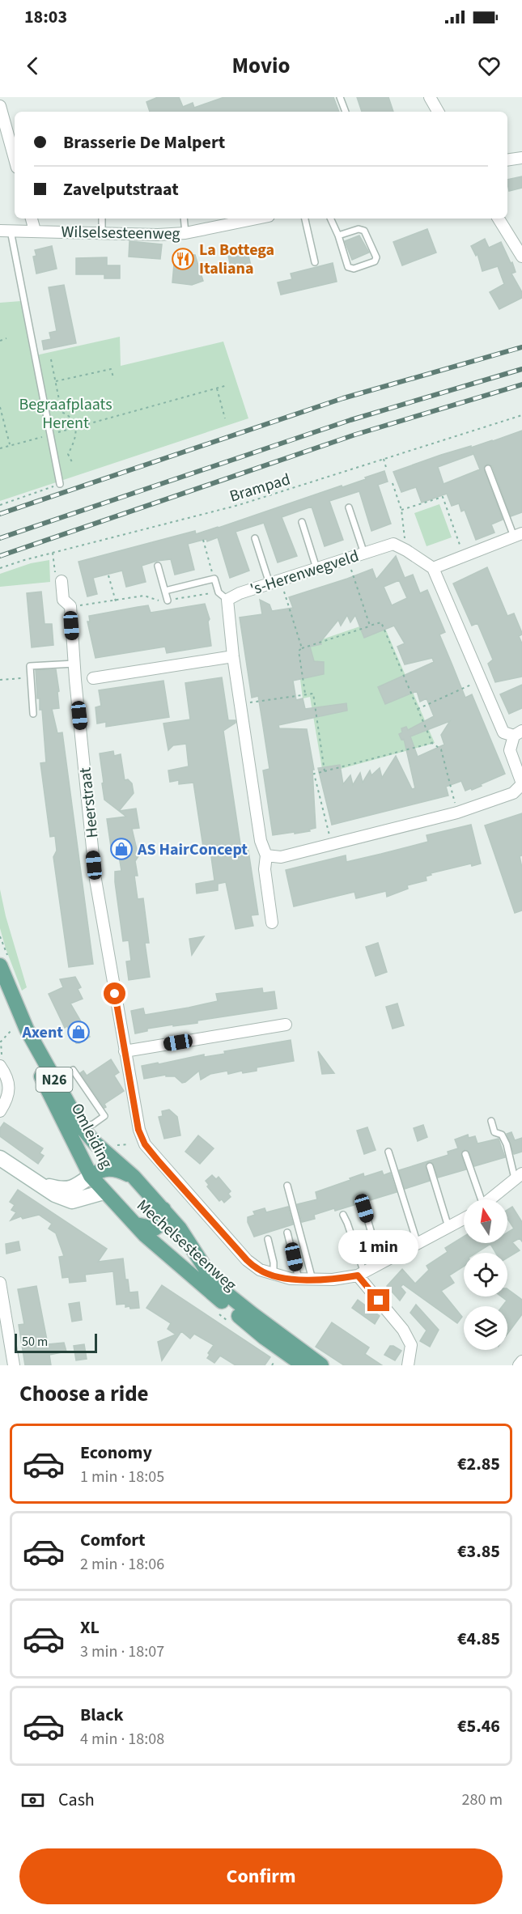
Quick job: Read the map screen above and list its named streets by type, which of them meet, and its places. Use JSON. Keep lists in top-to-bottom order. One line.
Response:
{"streets":{"main road":["N26","Omleiding","Mechelsesteenweg"],"street":["Wilselsesteenweg","'s-Herenwegveld","Heerstraat"],"path":["Brampad"]},"crossings":[["Omleiding","Mechelsesteenweg"]],"parks":["Begraafplaats Herent"],"places":{"restaurant":["La Bottega Italiana"],"shop":["AS HairConcept","Axent"]},"scale_bar":"50 m","north":"top","page":{"status":"18:03","header":"Movio","banner":["Brasserie De Malpert","Zavelputstraat"],"bubble":"1 min","scale":"50 m","heading":"Choose a ride","list":[{"name":"Economy","note":"1 min · 18:05","value":"€2.85"},{"name":"Comfort","note":"2 min · 18:06","value":"€3.85"},{"name":"XL","note":"3 min · 18:07","value":"€4.85"},{"name":"Black","note":"4 min · 18:08","value":"€5.46"}],"pay":["Cash","280 m"],"buttons":"Confirm"}}
